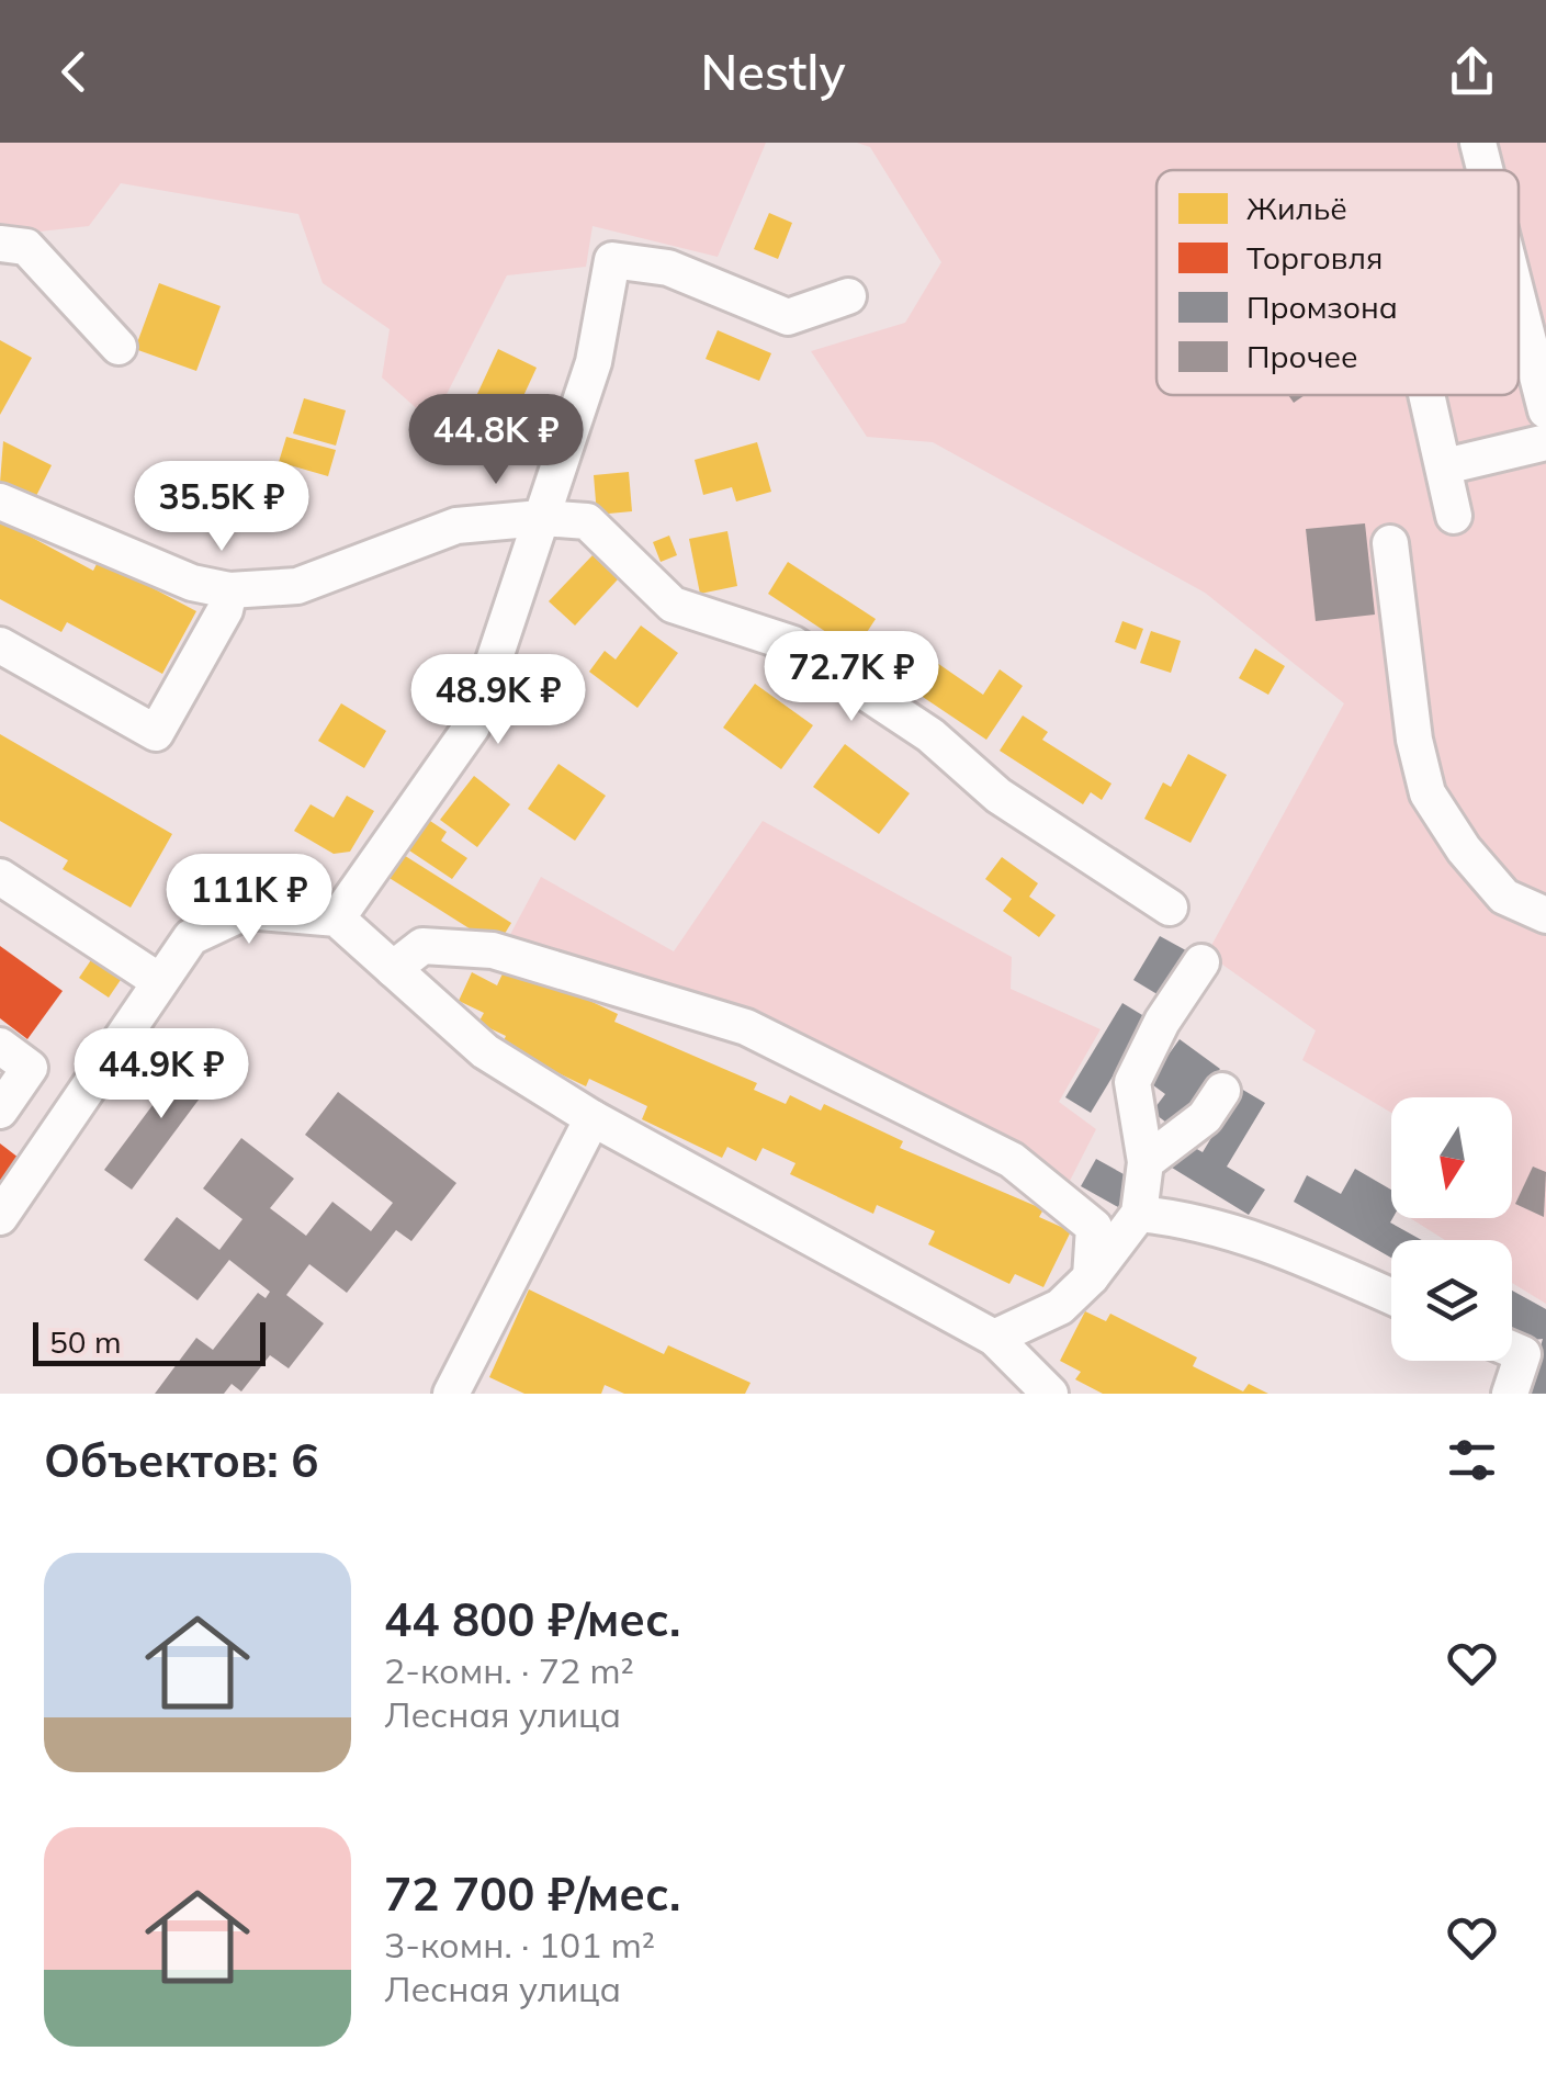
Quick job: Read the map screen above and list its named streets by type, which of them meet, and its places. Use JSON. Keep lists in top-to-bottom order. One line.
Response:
{"legend":["Жильё","Торговля","Промзона","Прочее"],"scale_bar":"50 m","north":"bottom","page":{"header":"Nestly","price":["44.8K ₽","35.5K ₽","72.7K ₽","48.9K ₽","111K ₽","44.9K ₽"],"scale":"50 m","heading":"Объектов: 6","list":[{"name":"44 800 ₽/мес.","note":"2-комн. · 72 m² · Лесная улица"},{"name":"72 700 ₽/мес.","note":"3-комн. · 101 m² · Лесная улица"}]}}
